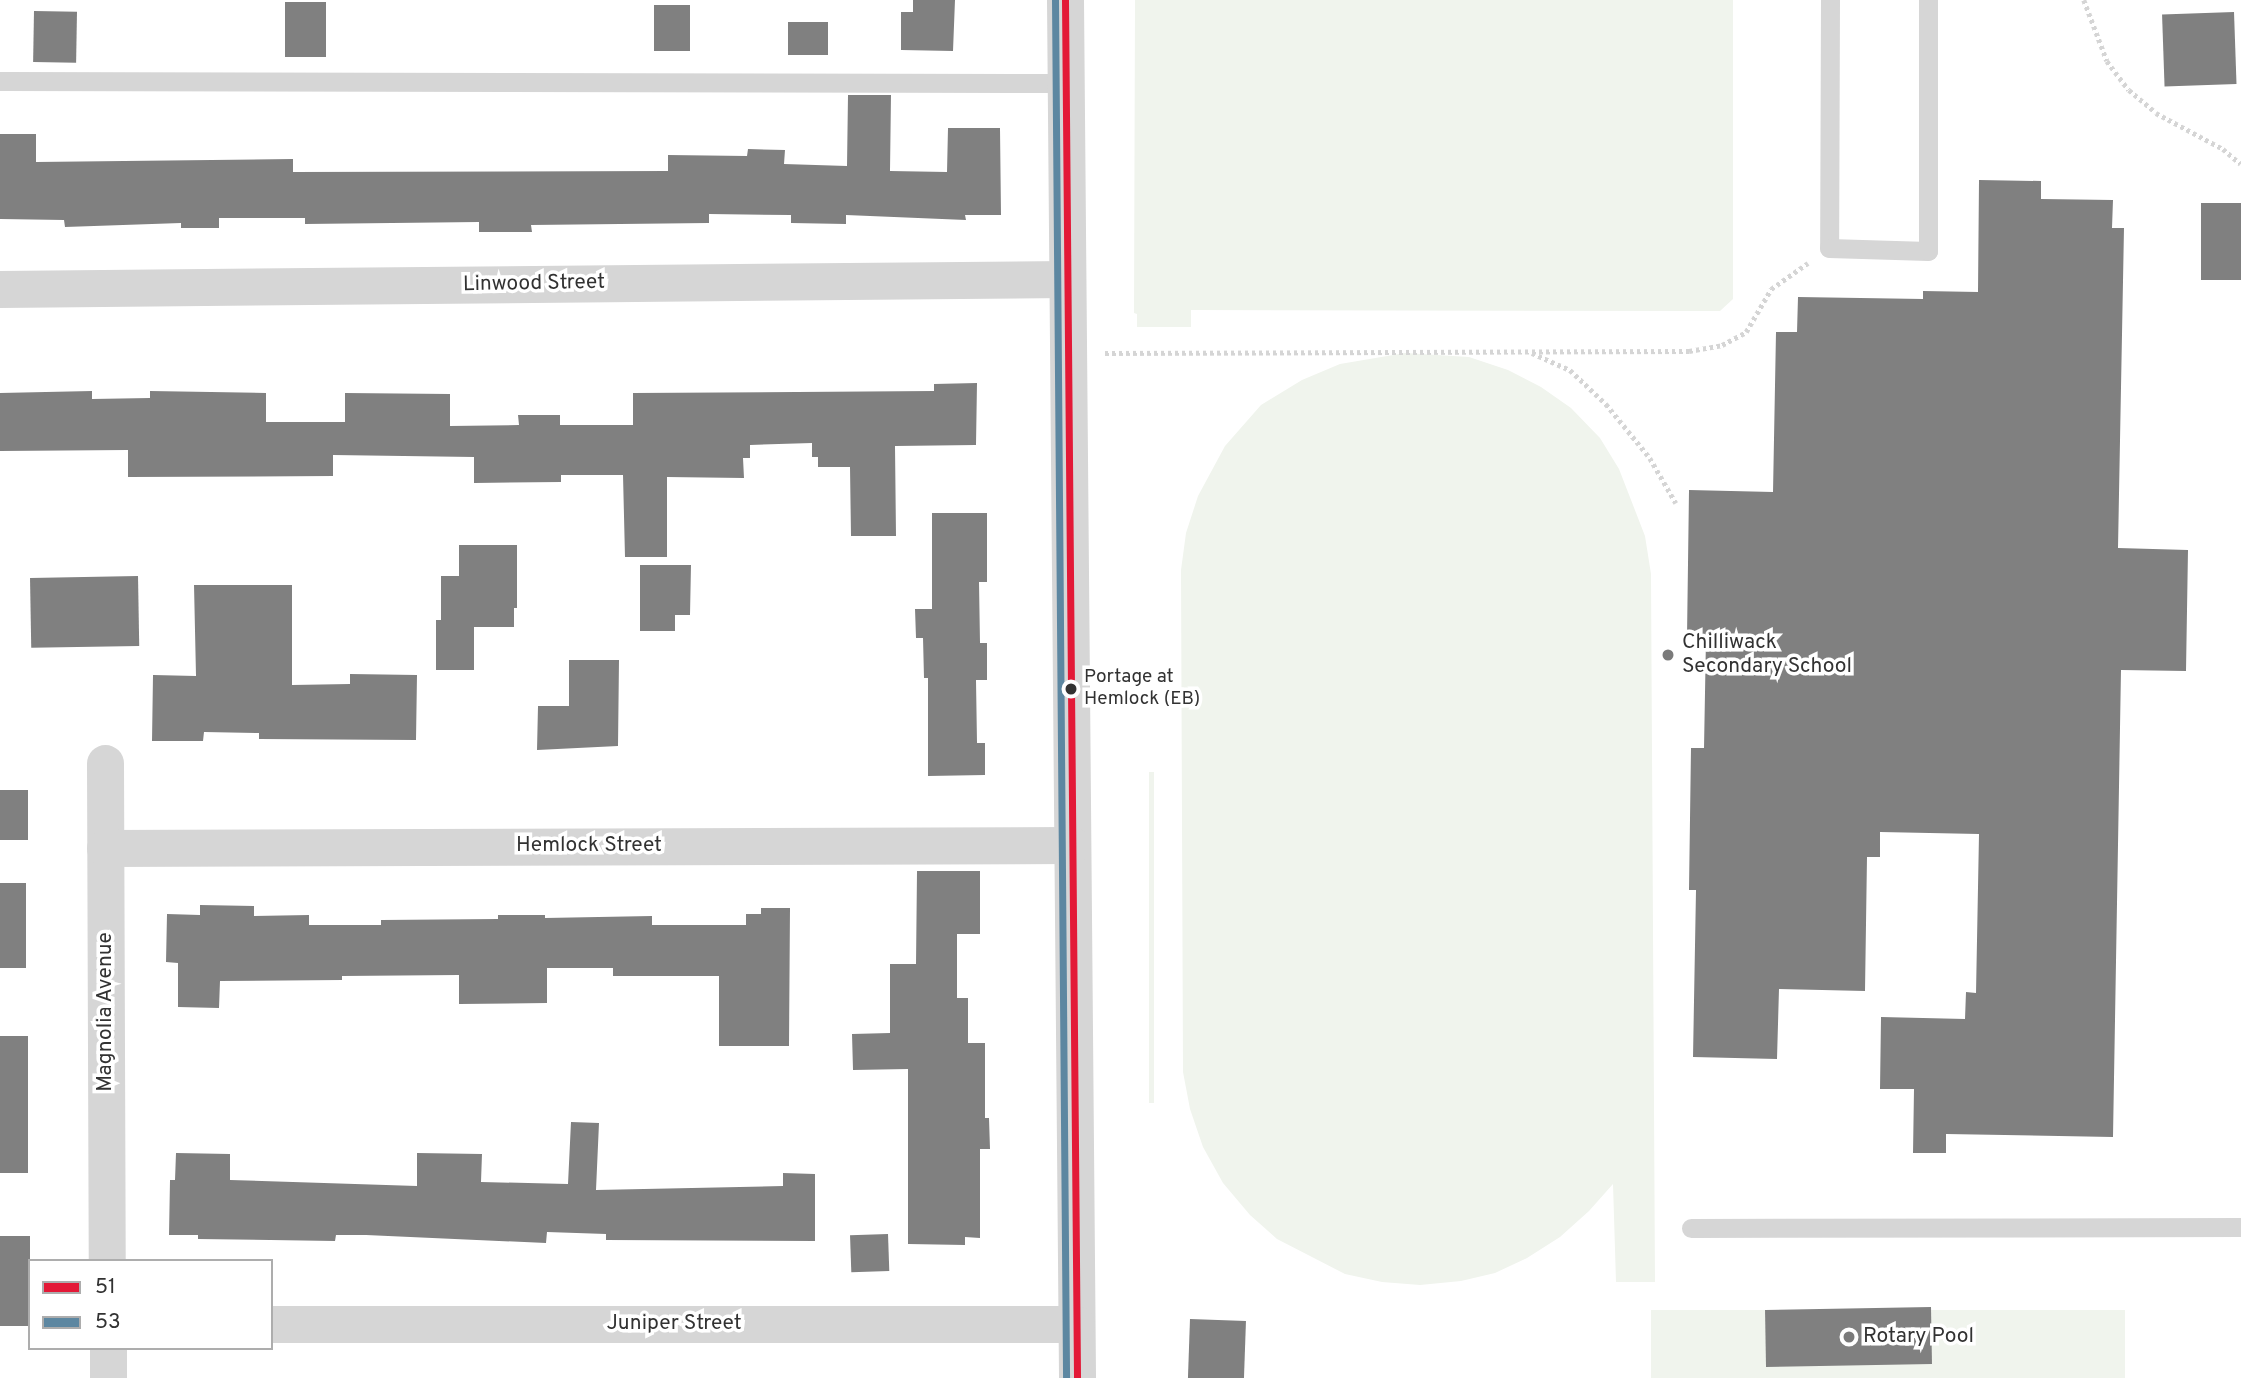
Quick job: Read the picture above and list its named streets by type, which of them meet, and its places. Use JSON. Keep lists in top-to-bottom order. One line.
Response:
{"streets":{"street":["Linwood Street","Hemlock Street","Magnolia Avenue","Juniper Street"]},"crossings":[["Hemlock Street","Magnolia Avenue"]],"places":["Chilliwack Secondary School","Portage at Hemlock (EB)","Rotary Pool"],"lines":["transit line 51","transit line 53"],"legend":["51","53"]}
